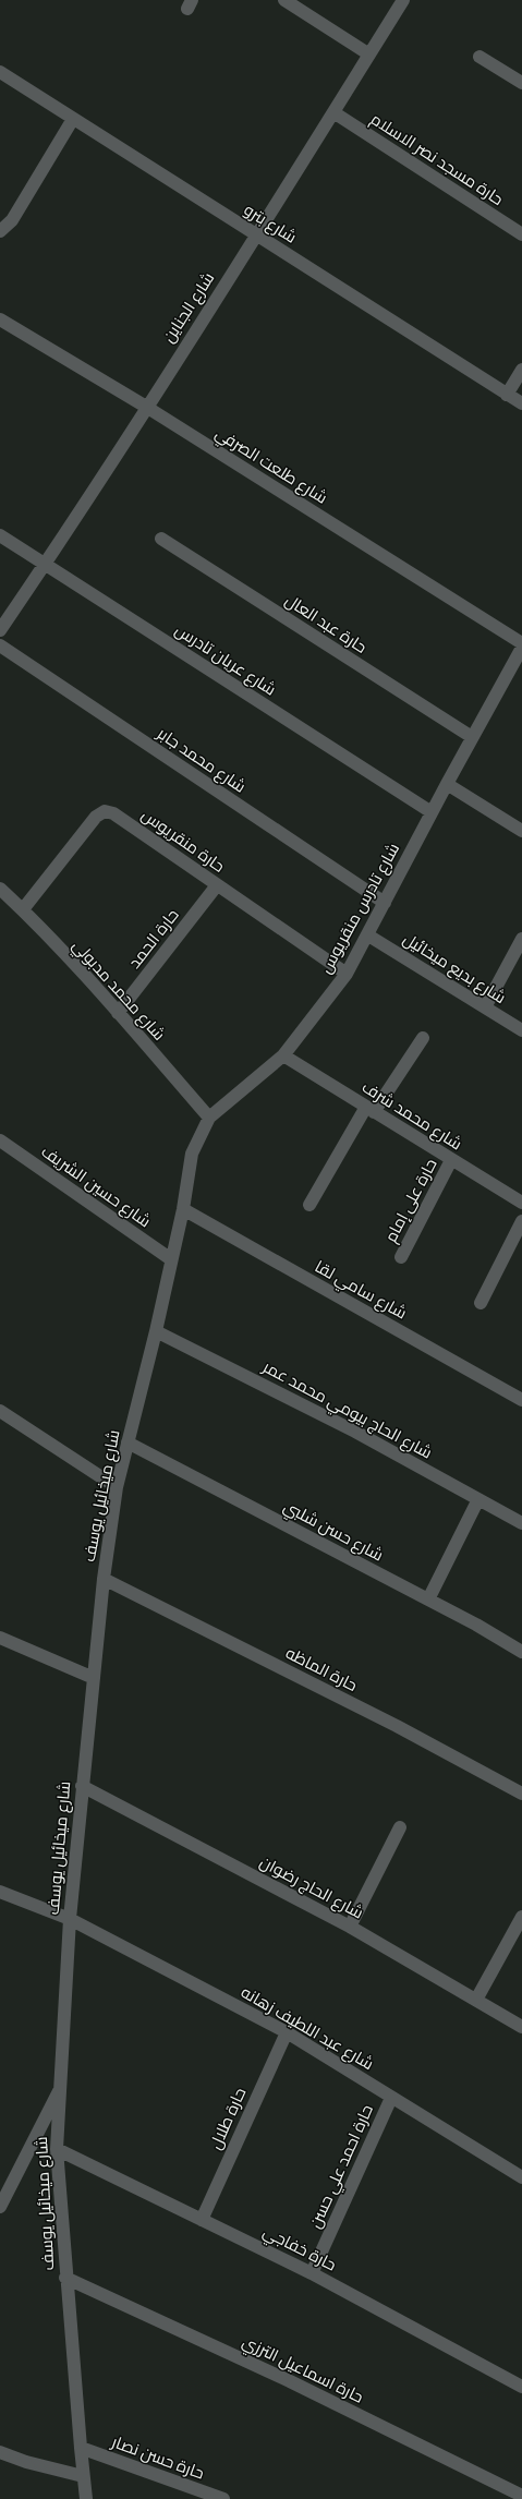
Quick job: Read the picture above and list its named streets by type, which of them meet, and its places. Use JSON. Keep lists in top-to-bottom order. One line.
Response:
{"streets":{"street":["حارة مسجد نصر الاسلام","شارع بترو","شارع الجناين","شارع طلعت الصرفي","حارة عبد العال","شارع عريان تادرس","شارع محمد جابر","حارة منقريوس","شارع تادرس منقريوس","حارة الحمد","شارع بديع ميخائيل","شارع محمد مدبولي","شارع محمد شرف","شارع حسين الشريف","حارة على إمام","شارع سامي لقا","شارع الحاج بيومي محمد عمر","شارع ميخائيل يوسف","شارع حسن شلبي","حارة الماظه","شارع الحاج رضوان","شارع عبد اللطيف زهانه","حارة طلال","حارة احمد علي حسن","حارة خفاجي","حارة اسماعيل الترزي","حارة حسن نصار"]},"crossings":[["حارة مسجد نصر الاسلام","شارع الجناين"],["شارع بترو","شارع الجناين"],["شارع الجناين","شارع طلعت الصرفي"],["شارع الجناين","شارع عريان تادرس"],["حارة عبد العال","شارع تادرس منقريوس"],["شارع عريان تادرس","شارع تادرس منقريوس"],["شارع محمد جابر","شارع تادرس منقريوس"],["حارة منقريوس","شارع تادرس منقريوس"],["حارة منقريوس","حارة الحمد"],["حارة منقريوس","شارع محمد مدبولي"],["شارع تادرس منقريوس","شارع بديع ميخائيل"],["شارع تادرس منقريوس","شارع محمد مدبولي"],["شارع تادرس منقريوس","شارع محمد شرف"],["شارع تادرس منقريوس","شارع سامي لقا"],["شارع تادرس منقريوس","شارع ميخائيل يوسف"],["حارة الحمد","شارع محمد مدبولي"],["شارع محمد شرف","حارة على إمام"],["شارع حسين الشريف","شارع ميخائيل يوسف"],["شارع سامي لقا","شارع ميخائيل يوسف"],["شارع الحاج بيومي محمد عمر","شارع ميخائيل يوسف"],["شارع ميخائيل يوسف","شارع حسن شلبي"],["شارع ميخائيل يوسف","حارة الماظه"],["شارع ميخائيل يوسف","شارع الحاج رضوان"],["شارع ميخائيل يوسف","شارع عبد اللطيف زهانه"],["شارع ميخائيل يوسف","حارة خفاجي"],["شارع ميخائيل يوسف","حارة اسماعيل الترزي"],["شارع ميخائيل يوسف","حارة حسن نصار"],["شارع عبد اللطيف زهانه","حارة طلال"],["شارع عبد اللطيف زهانه","حارة احمد علي حسن"],["حارة طلال","حارة خفاجي"],["حارة احمد علي حسن","حارة خفاجي"]]}
